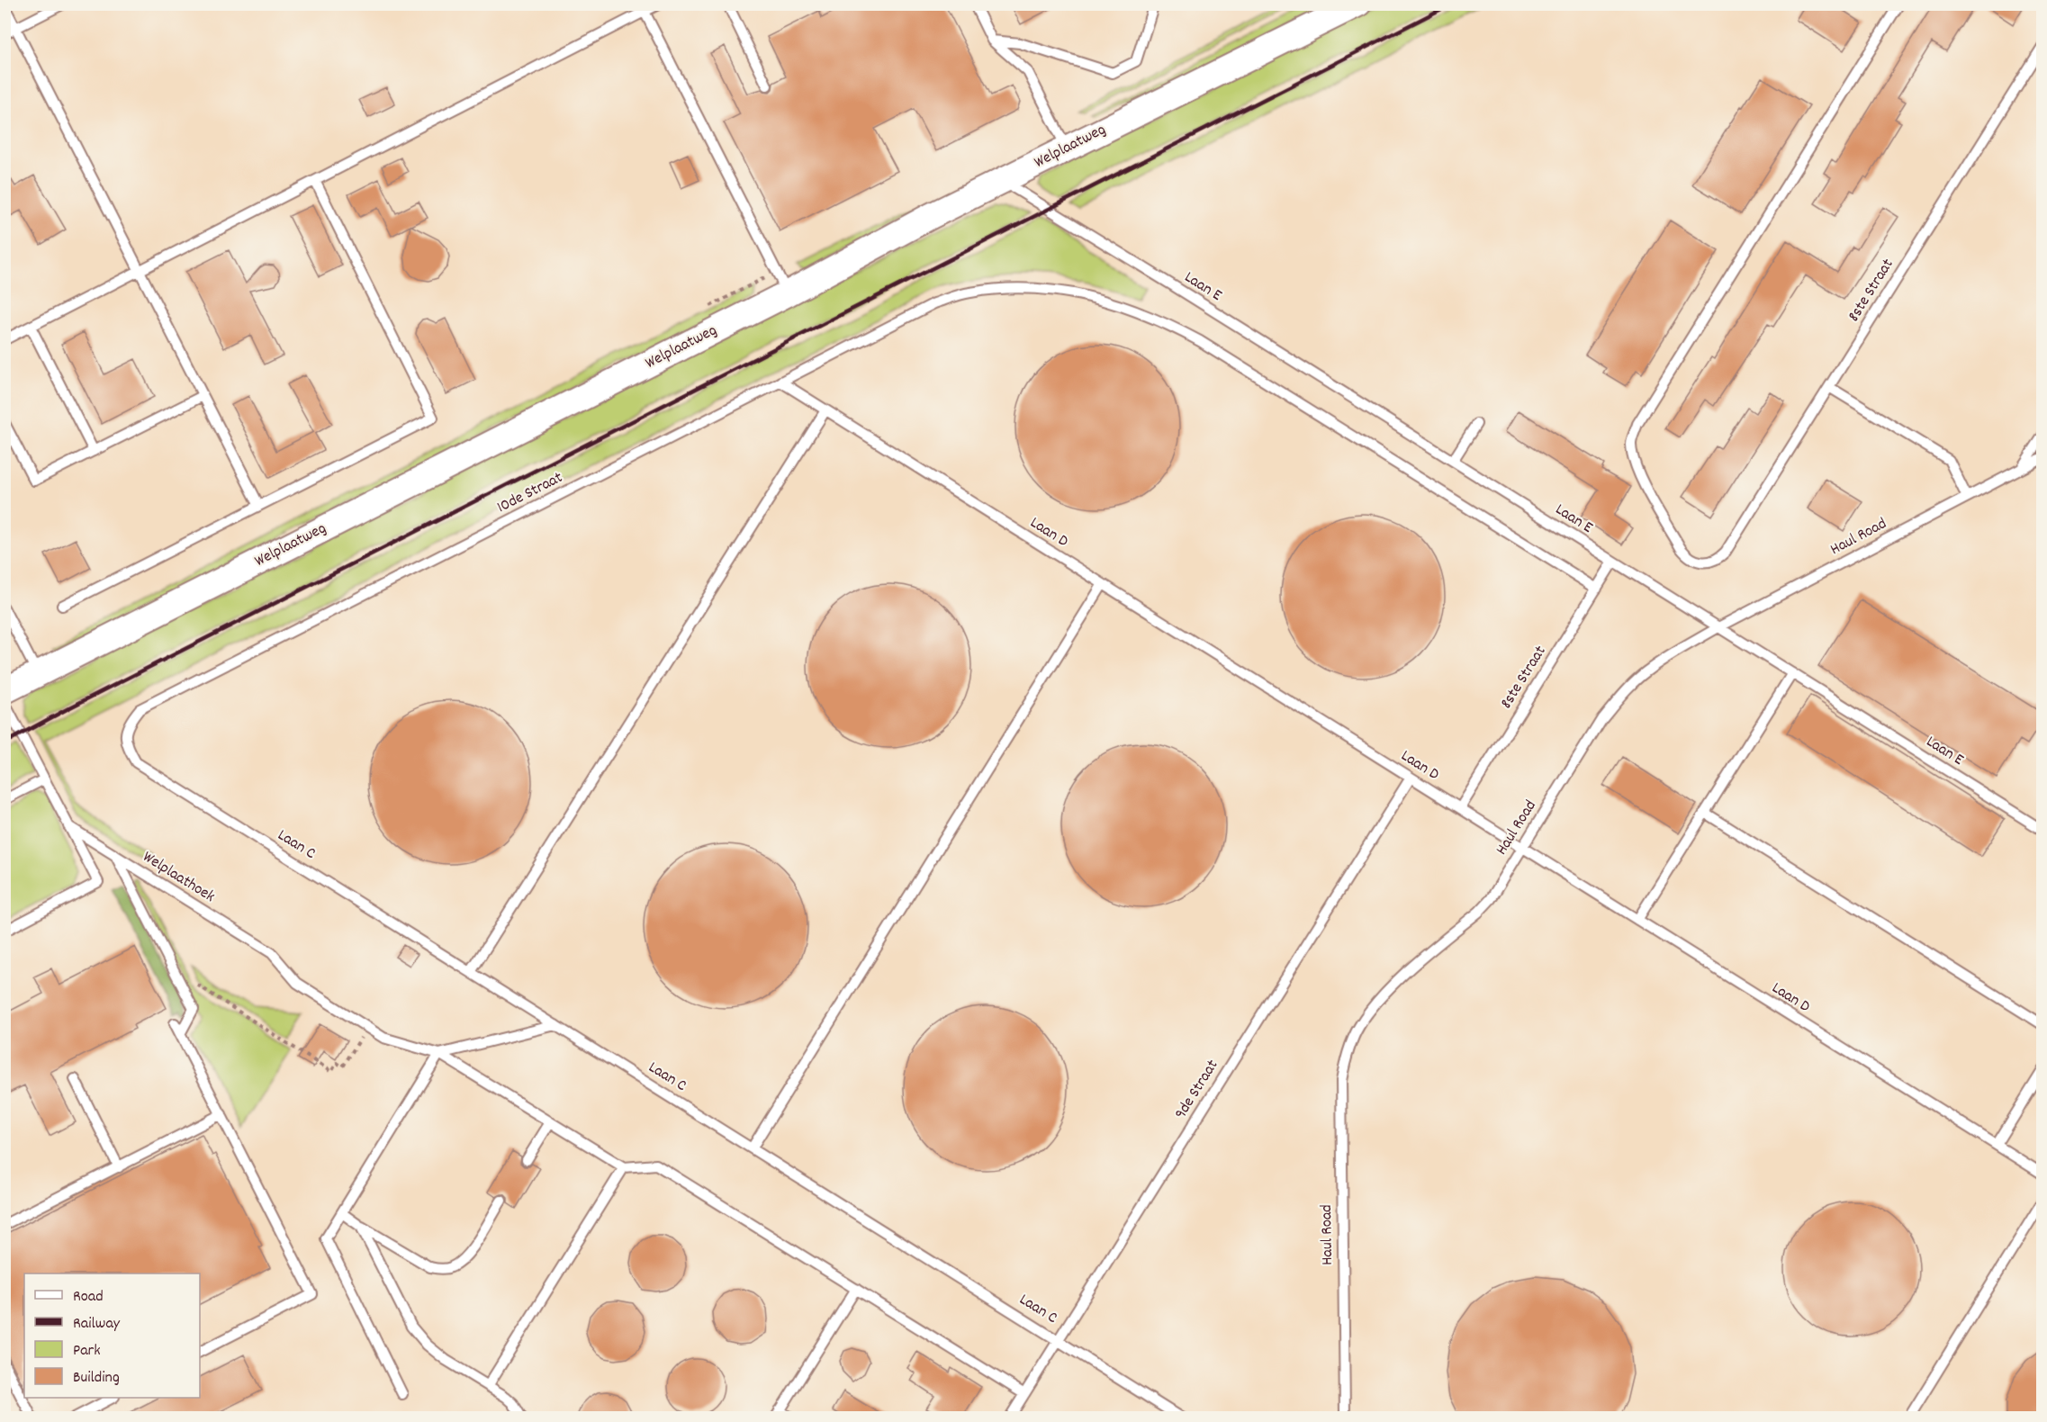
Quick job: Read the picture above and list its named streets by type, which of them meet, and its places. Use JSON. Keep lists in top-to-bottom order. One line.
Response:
{"streets":{"street":["Welplaatweg"],"lane":["Laan E","8ste Straat","10de Straat","Laan D","Haul Road","Laan C","Welplaathoek","9de Straat"]},"crossings":[["Welplaatweg","Laan E"],["Laan E","8ste Straat"],["Laan E","Haul Road"],["8ste Straat","10de Straat"],["8ste Straat","Laan D"],["10de Straat","Laan D"],["10de Straat","Laan C"],["Laan D","Haul Road"],["Laan D","9de Straat"],["Laan C","9de Straat"]],"legend":["Road","Railway","Park","Building"]}
